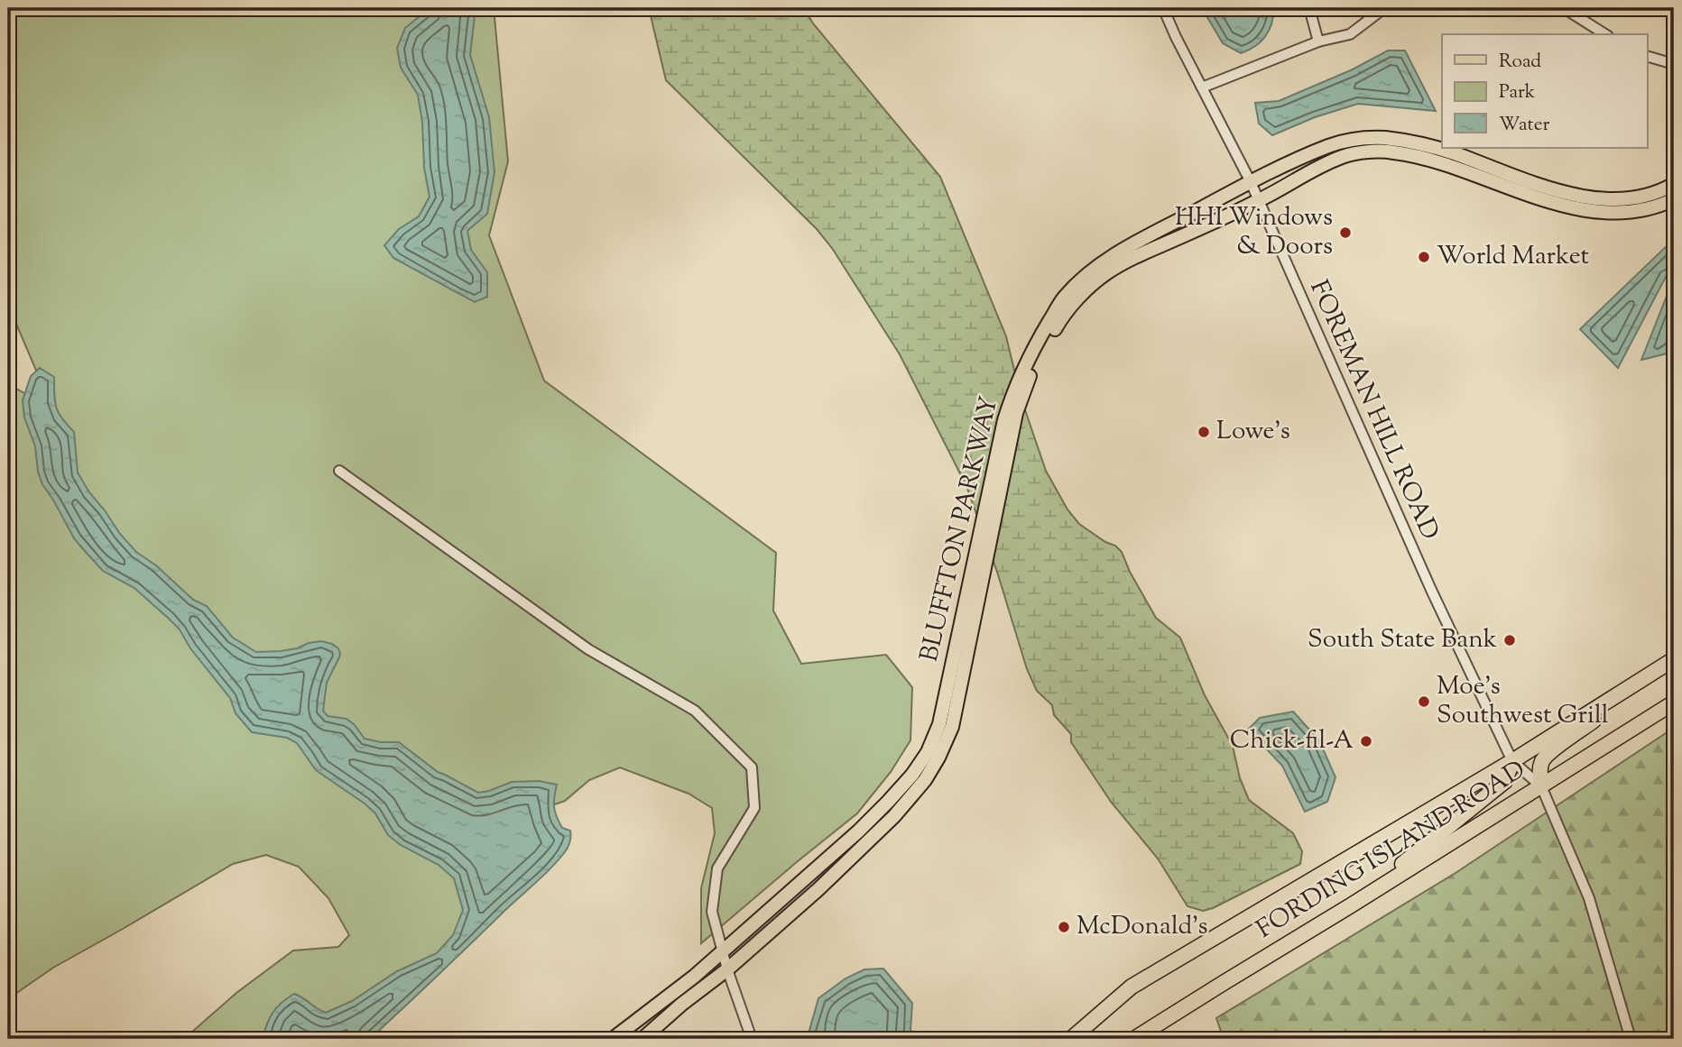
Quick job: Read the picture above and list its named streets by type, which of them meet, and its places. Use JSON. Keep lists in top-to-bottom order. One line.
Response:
{"streets":{"highway":["FORDING ISLAND ROAD"],"main road":["BLUFFTON PARKWAY"],"street":["FOREMAN HILL ROAD"]},"crossings":[["FOREMAN HILL ROAD","BLUFFTON PARKWAY"],["FOREMAN HILL ROAD","FORDING ISLAND ROAD"]],"places":["HHI Windows & Doors","World Market","Lowe's","South State Bank","Moe's Southwest Grill","Chick-fil-A","McDonald's"],"legend":["Road","Park","Water"]}
